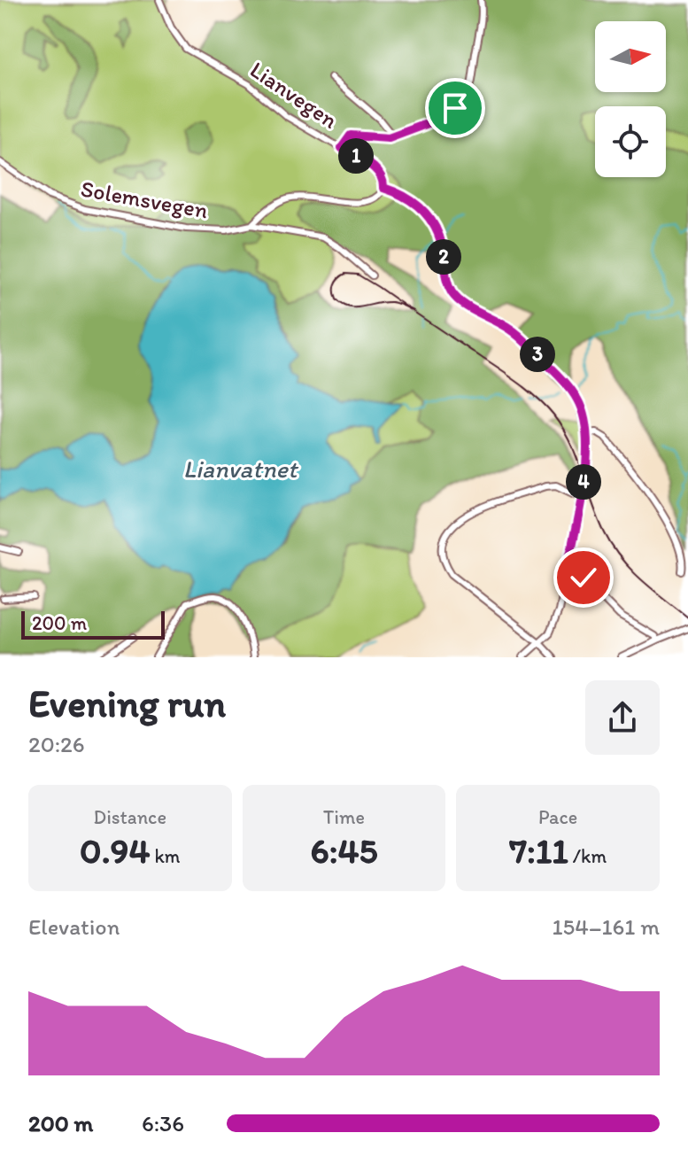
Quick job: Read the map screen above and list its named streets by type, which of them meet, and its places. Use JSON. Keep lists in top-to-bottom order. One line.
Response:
{"streets":{"street":["Lianvegen","Solemsvegen"]},"water":["Lianvatnet"],"scale_bar":"200 m","north":"right","page":{"pins":["1","2","3","4"],"scale":"200 m","heading":["Evening run","20:26"],"stats":[["Distance","0.94 km"],["Time","6:45"],["Pace","7:11 /km"]],"chart":["Elevation","154–161 m"],"list":[{"name":"200 m","note":"6:36"}]}}
